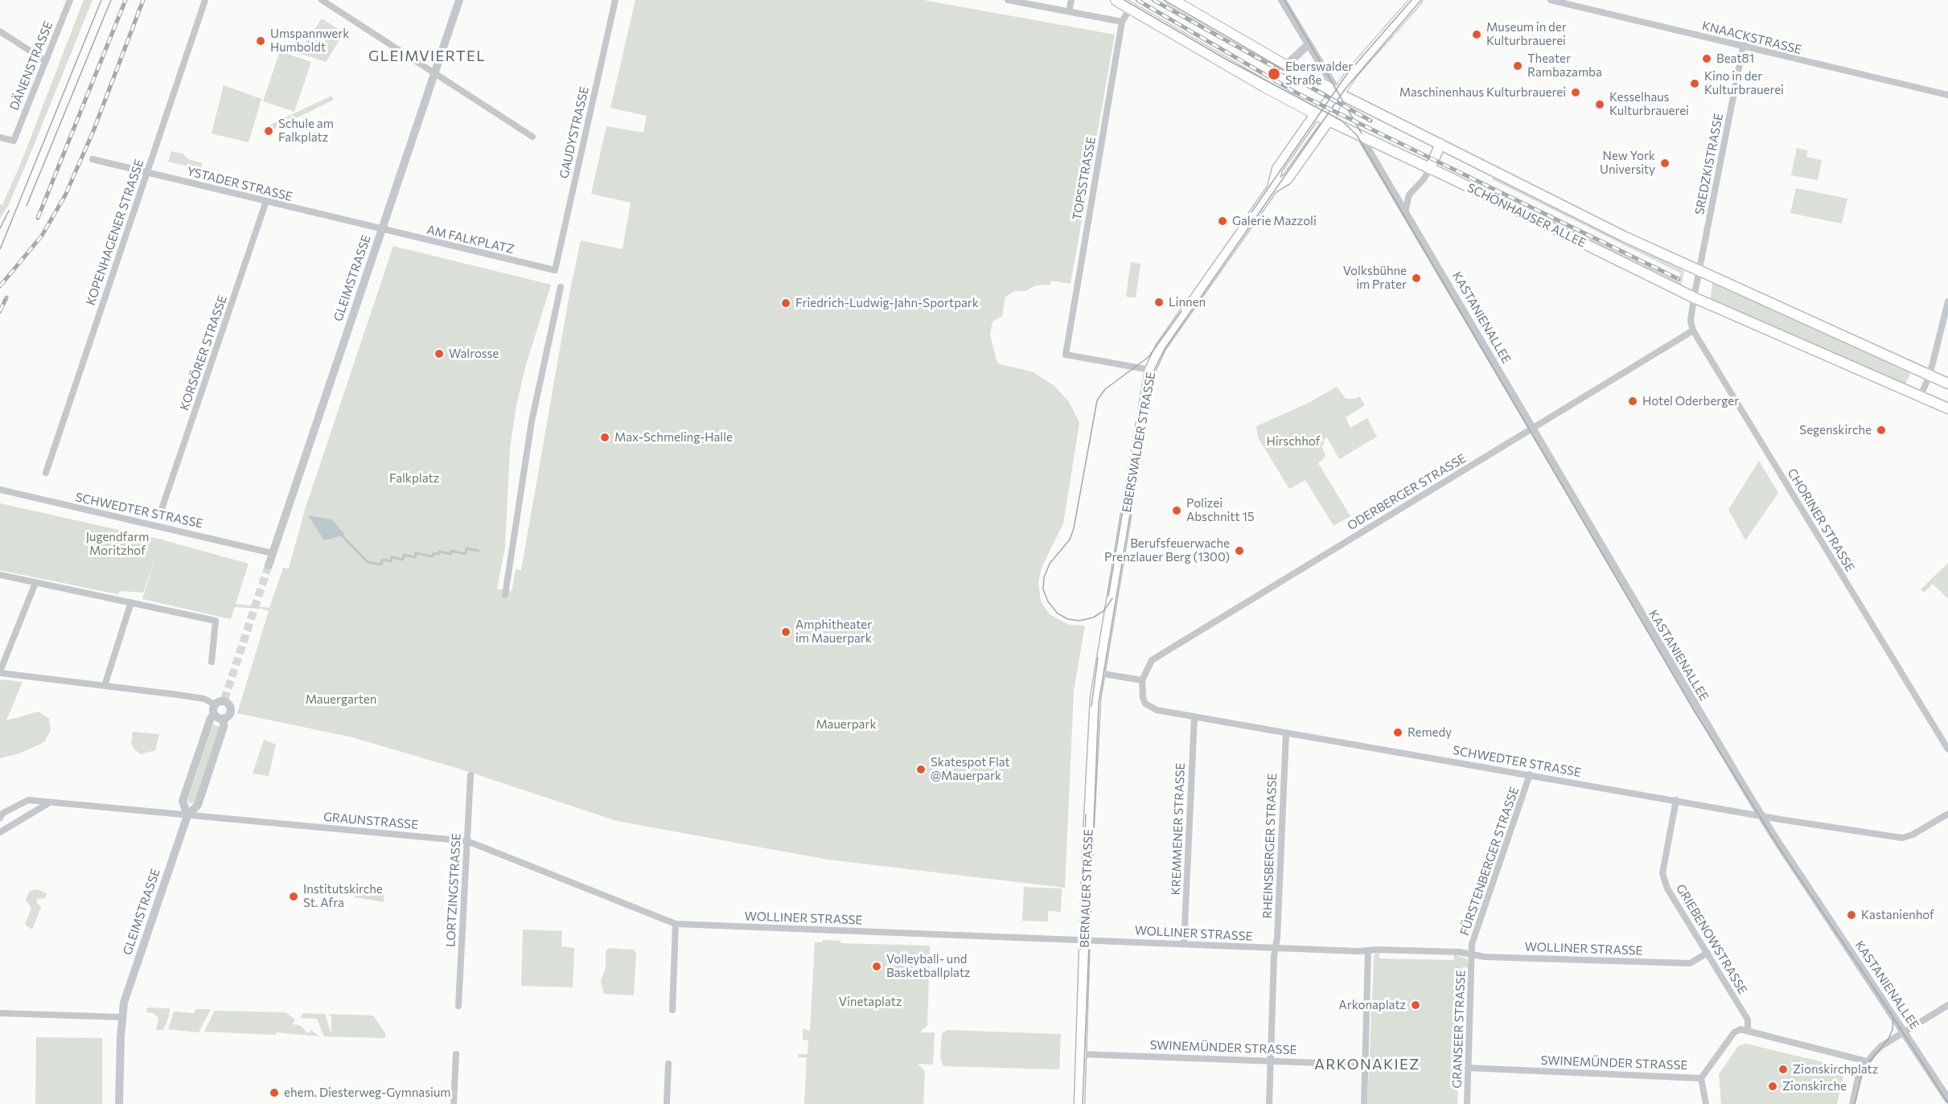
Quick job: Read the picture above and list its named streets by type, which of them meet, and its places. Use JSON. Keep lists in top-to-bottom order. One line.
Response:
{"streets":{"main road":["SCHÖNHAUSER ALLEE","EBERSWALDER STRASSE","BERNAUER STRASSE"],"street":["KNAACKSTRASSE","DÄNENSTRASSE","GAUDYSTRASSE","SREDZKISTRASSE","TOPSSTRASSE","YSTADER STRASSE","KOPENHAGENER STRASSE","AM FALKPLATZ","GLEIMSTRASSE","KASTANIENALLEE","KORSÖRER STRASSE","ODERBERGER STRASSE","SCHWEDTER STRASSE","CHORINER STRASSE","GRAUNSTRASSE","KREMMENER STRASSE","RHEINSBERGER STRASSE","FÜRSTENBERGER STRASSE","LORTZINGSTRASSE","WOLLINER STRASSE","GRIEBENOWSTRASSE","GRANSEER STRASSE","SWINEMÜNDER STRASSE"]},"crossings":[["KNAACKSTRASSE","SREDZKISTRASSE"],["GAUDYSTRASSE","AM FALKPLATZ"],["SREDZKISTRASSE","SCHÖNHAUSER ALLEE"],["TOPSSTRASSE","SCHÖNHAUSER ALLEE"],["TOPSSTRASSE","EBERSWALDER STRASSE"],["YSTADER STRASSE","KOPENHAGENER STRASSE"],["YSTADER STRASSE","AM FALKPLATZ"],["YSTADER STRASSE","GLEIMSTRASSE"],["YSTADER STRASSE","KORSÖRER STRASSE"],["SCHÖNHAUSER ALLEE","KASTANIENALLEE"],["SCHÖNHAUSER ALLEE","EBERSWALDER STRASSE"],["AM FALKPLATZ","GLEIMSTRASSE"],["GLEIMSTRASSE","SCHWEDTER STRASSE"],["GLEIMSTRASSE","GRAUNSTRASSE"],["KASTANIENALLEE","ODERBERGER STRASSE"],["KASTANIENALLEE","SCHWEDTER STRASSE"],["EBERSWALDER STRASSE","BERNAUER STRASSE"],["ODERBERGER STRASSE","SCHWEDTER STRASSE"],["ODERBERGER STRASSE","CHORINER STRASSE"],["SCHWEDTER STRASSE","KREMMENER STRASSE"],["SCHWEDTER STRASSE","RHEINSBERGER STRASSE"],["SCHWEDTER STRASSE","FÜRSTENBERGER STRASSE"],["SCHWEDTER STRASSE","GRIEBENOWSTRASSE"],["GRAUNSTRASSE","LORTZINGSTRASSE"],["GRAUNSTRASSE","WOLLINER STRASSE"],["KREMMENER STRASSE","WOLLINER STRASSE"],["RHEINSBERGER STRASSE","WOLLINER STRASSE"],["RHEINSBERGER STRASSE","SWINEMÜNDER STRASSE"],["FÜRSTENBERGER STRASSE","WOLLINER STRASSE"],["FÜRSTENBERGER STRASSE","GRANSEER STRASSE"],["BERNAUER STRASSE","WOLLINER STRASSE"],["BERNAUER STRASSE","SWINEMÜNDER STRASSE"],["WOLLINER STRASSE","GRIEBENOWSTRASSE"],["WOLLINER STRASSE","GRANSEER STRASSE"],["GRANSEER STRASSE","SWINEMÜNDER STRASSE"]],"districts":["GLEIMVIERTEL","ARKONAKIEZ"],"parks":["Hirschhof","Falkplatz","Jugendfarm Moritzhof","Mauergarten","Mauerpark","Vinetaplatz"],"places":["Museum in der Kulturbrauerei","Umspannwerk Humboldt","Beat81","Theater Rambazamba","Eberswalder Straße","Kino in der Kulturbrauerei","Maschinenhaus Kulturbrauerei","Kesselhaus Kulturbrauerei","Schule am Falkplatz","New York University","Galerie Mazzoli","Volksbühne im Prater","Linnen","Friedrich-Ludwig-Jahn-Sportpark","Walrosse","Hotel Oderberger","Segenskirche","Max-Schmeling-Halle","Polizei Abschnitt 15","Berufsfeuerwache Prenzlauer Berg (1300)","Amphitheater im Mauerpark","Remedy","Skatespot Flat @Mauerpark","Institutskirche St. Afra","Kastanienhof","Volleyball- und Basketballplatz","Arkonaplatz","Zionskirchplatz","Zionskirche","ehem. Diesterweg-Gymnasium"]}
